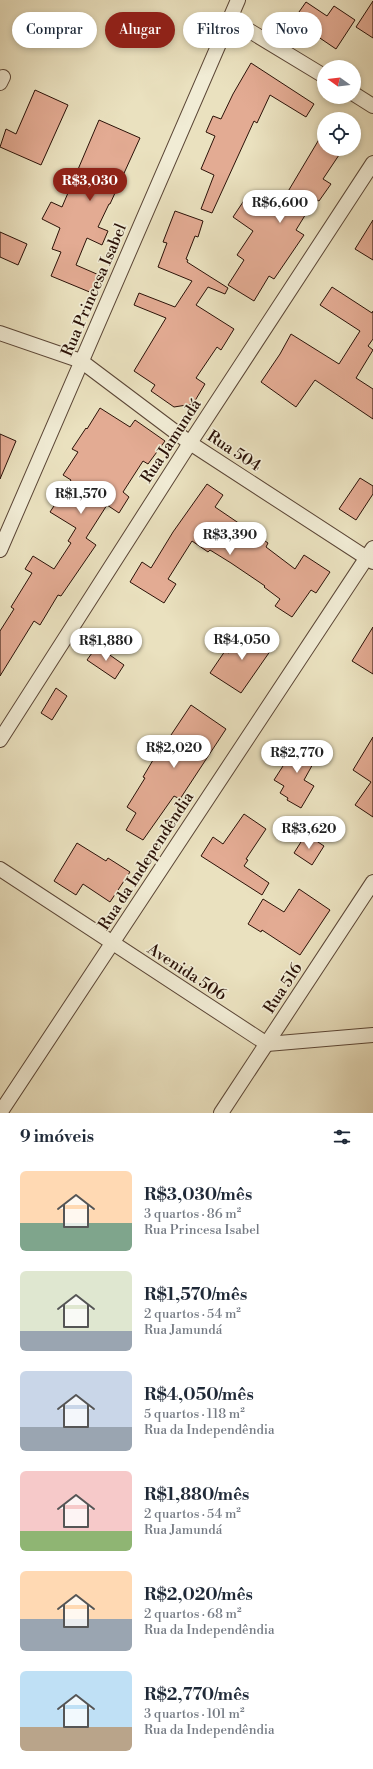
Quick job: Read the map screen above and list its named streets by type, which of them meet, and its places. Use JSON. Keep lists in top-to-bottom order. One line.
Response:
{"streets":{"street":["Rua Princesa Isabel","Rua Jamundá","Rua 504","Rua da Independêndia","Avenida 506","Rua 516"]},"crossings":[["Rua Princesa Isabel","Rua 504"],["Rua Jamundá","Rua 504"],["Rua 504","Rua da Independêndia"],["Rua da Independêndia","Avenida 506"],["Avenida 506","Rua 516"]],"north":"left","page":{"chip":["Comprar","Alugar","Filtros","Novo"],"price":["R$3,030","R$6,600","R$1,570","R$3,390","R$4,050","R$1,880","R$2,020","R$2,770","R$3,620"],"heading":"9 imóveis","list":[{"name":"R$3,030/mês","note":"3 quartos · 86 m² · Rua Princesa Isabel"},{"name":"R$1,570/mês","note":"2 quartos · 54 m² · Rua Jamundá"},{"name":"R$4,050/mês","note":"5 quartos · 118 m² · Rua da Independêndia"},{"name":"R$1,880/mês","note":"2 quartos · 54 m² · Rua Jamundá"},{"name":"R$2,020/mês","note":"2 quartos · 68 m² · Rua da Independêndia"},{"name":"R$2,770/mês","note":"3 quartos · 101 m² · Rua da Independêndia"}]}}
